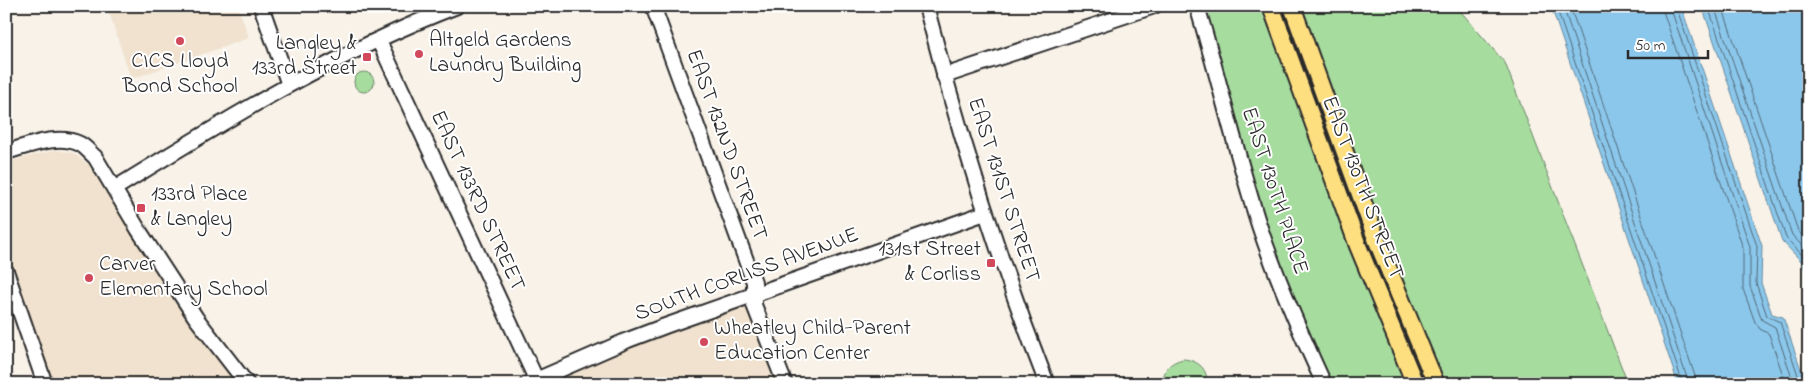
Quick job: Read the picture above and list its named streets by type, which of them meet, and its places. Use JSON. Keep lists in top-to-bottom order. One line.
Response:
{"streets":{"main road":["EAST 130TH STREET"],"street":["EAST 132ND STREET","EAST 131ST STREET","EAST 130TH PLACE","EAST 133RD STREET","SOUTH CORLISS AVENUE"]},"crossings":[["EAST 132ND STREET","SOUTH CORLISS AVENUE"],["EAST 131ST STREET","SOUTH CORLISS AVENUE"],["EAST 133RD STREET","SOUTH CORLISS AVENUE"]],"places":{"other":["CICS Lloyd Bond School","Altgeld Gardens Laundry Building","Carver Elementary School","Wheatley Child-Parent Education Center"],"transit":["Langley & 133rd Street","133rd Place & Langley","131st Street & Corliss"]},"scale_bar":"50 m"}
